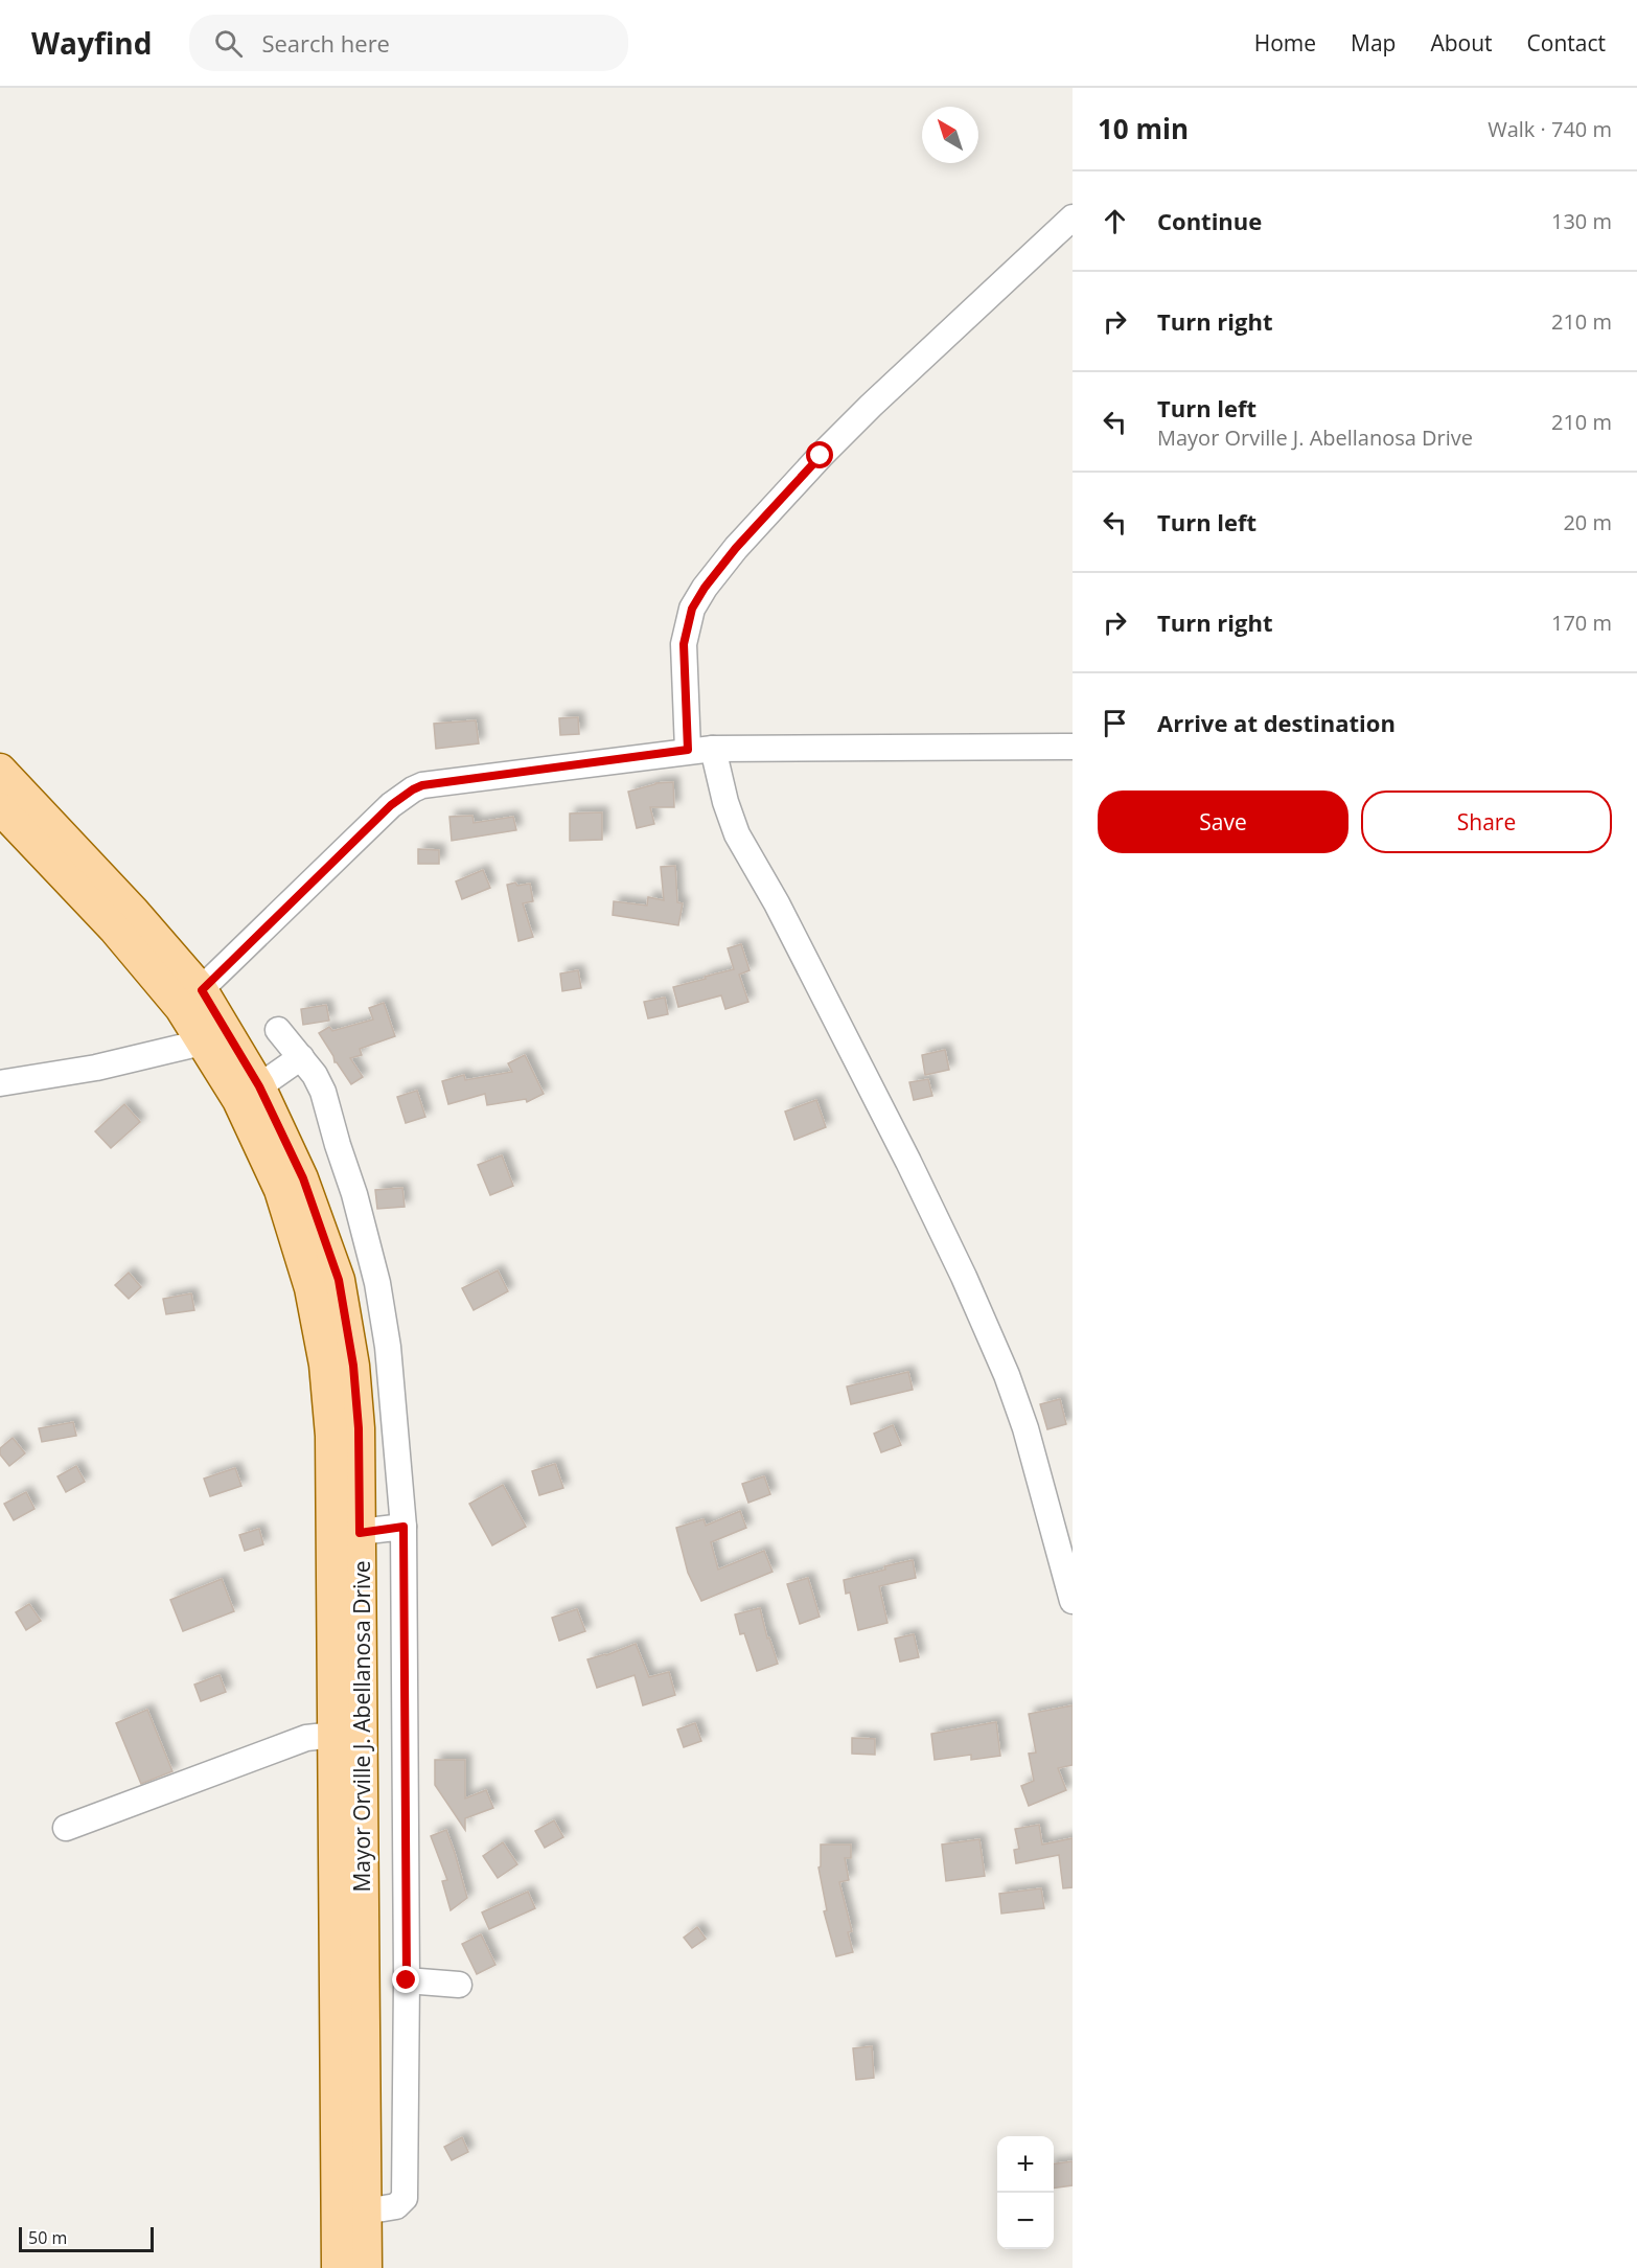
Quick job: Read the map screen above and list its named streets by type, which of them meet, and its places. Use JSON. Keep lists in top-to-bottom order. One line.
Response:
{"streets":{"main road":["Mayor Orville J. Abellanosa Drive"]},"scale_bar":"50 m","north":"top left","page":{"header":"Wayfind","search":"Search here","nav":["Home","Map","About","Contact"],"heading":["10 min","Walk · 740 m"],"list":[["Continue","130 m"],["Turn right","210 m"],["Turn left","Mayor Orville J. Abellanosa Drive","210 m"],["Turn left","20 m"],["Turn right","170 m"],"Arrive at destination"],"buttons":["Save","Share"],"map_buttons":["+","−"],"scale":"50 m"}}
